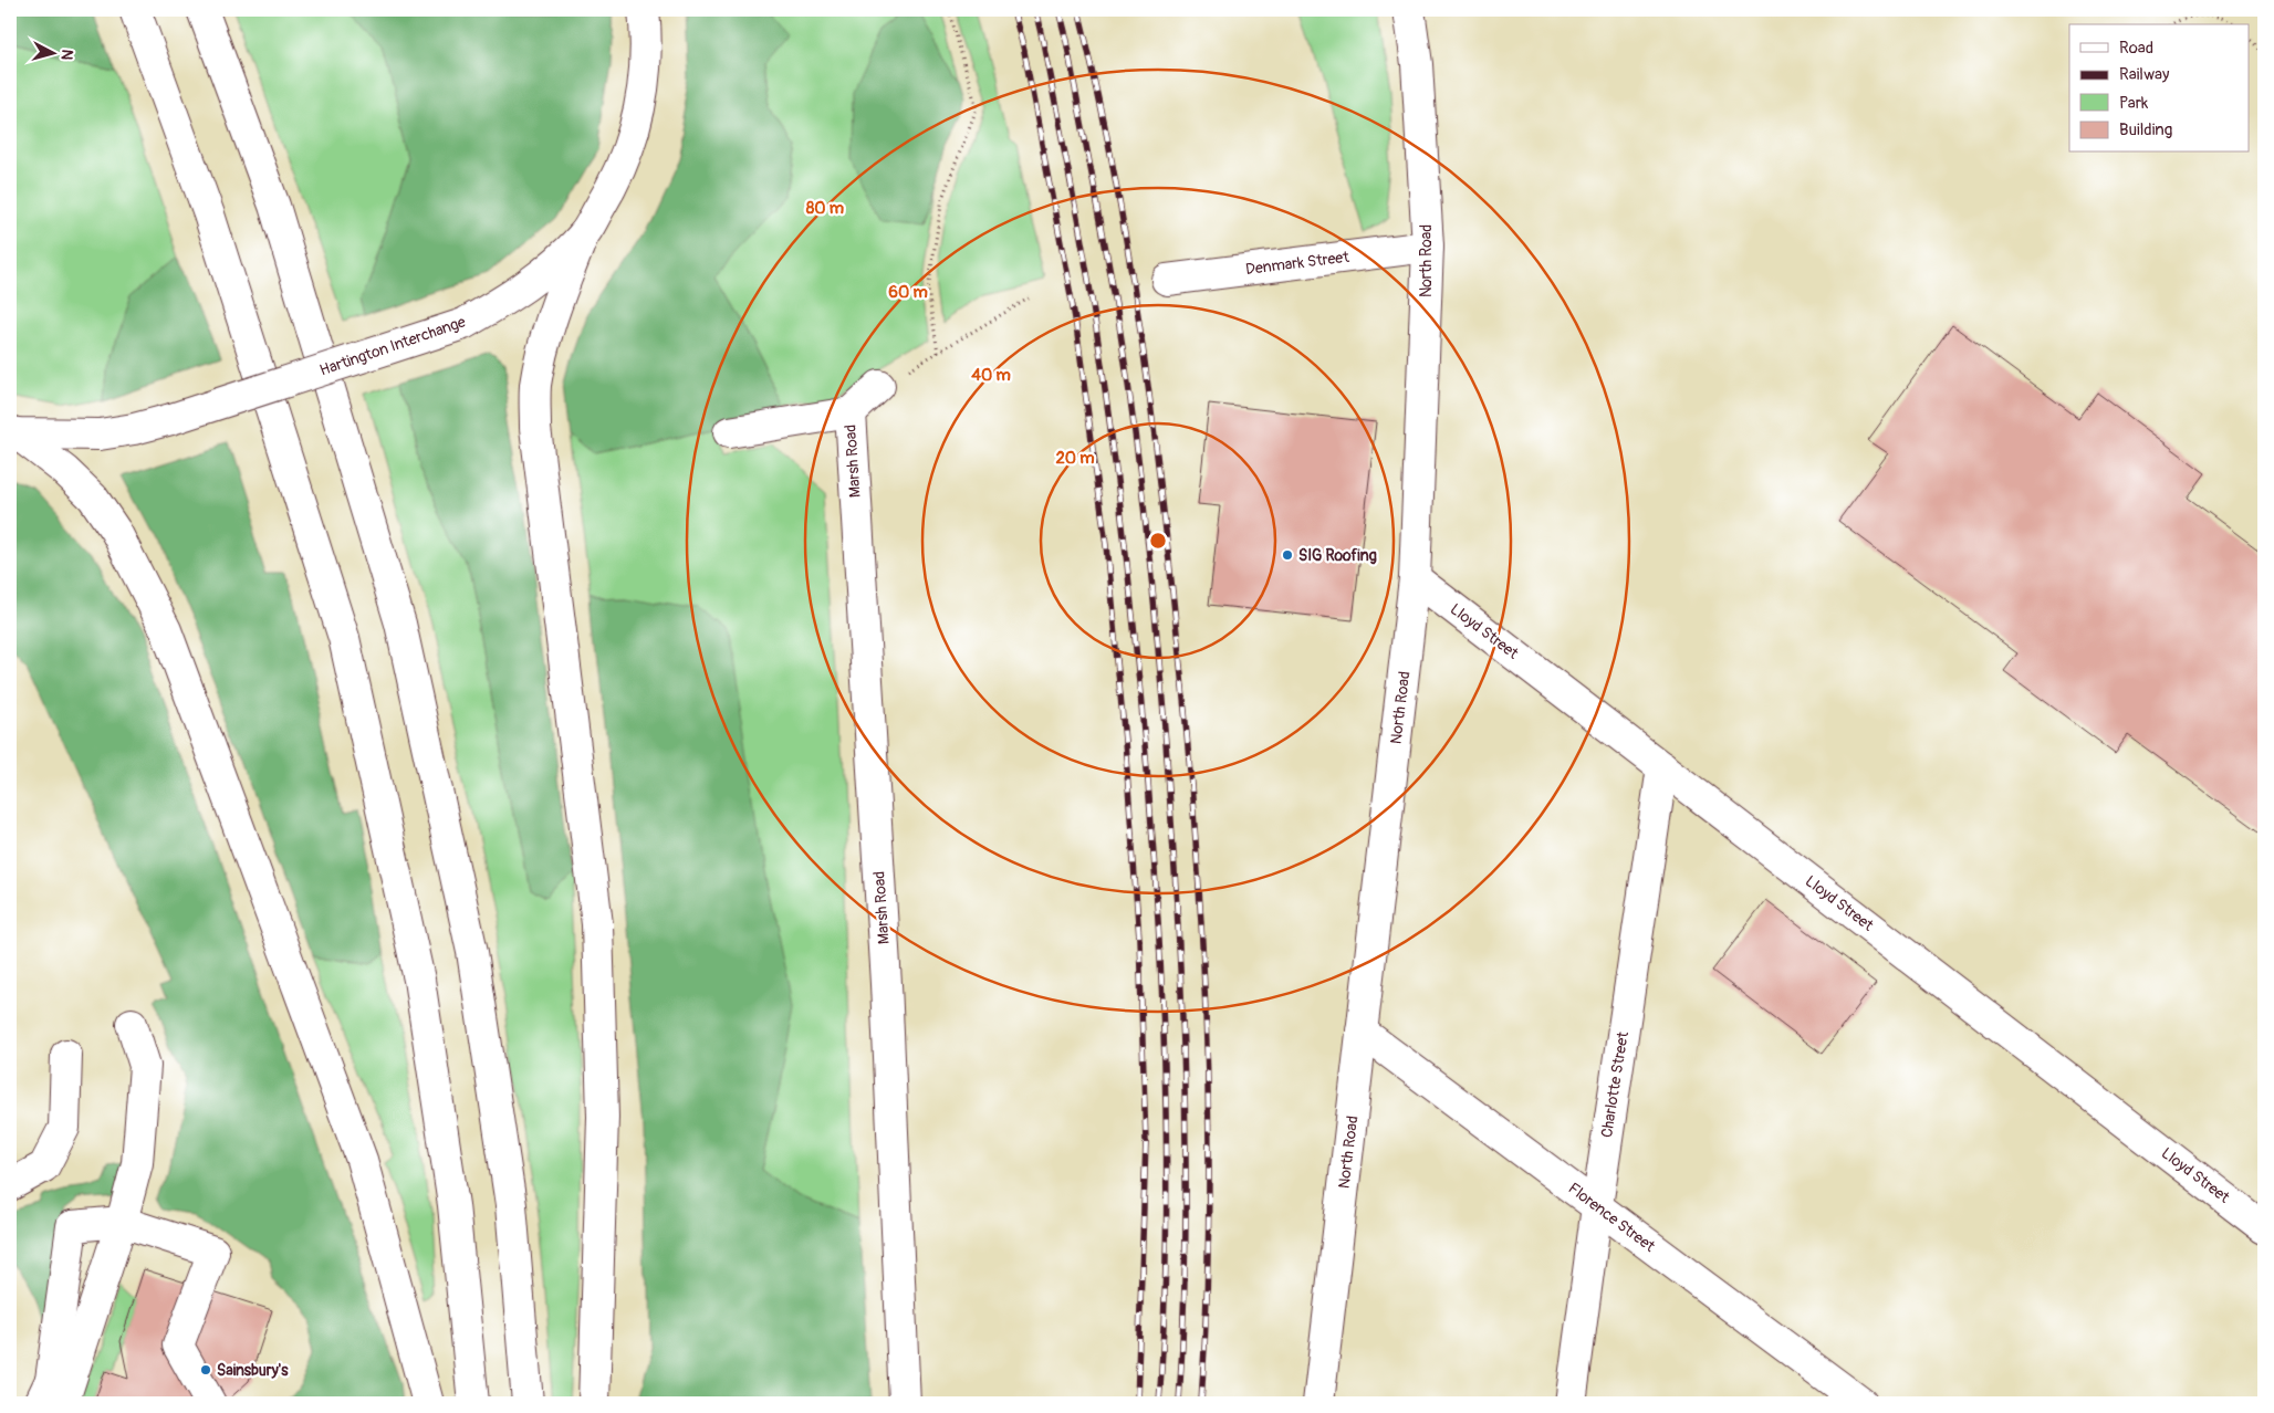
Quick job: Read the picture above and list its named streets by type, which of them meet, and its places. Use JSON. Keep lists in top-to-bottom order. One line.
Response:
{"streets":{"main road":["North Road","Denmark Street","Hartington Interchange","Marsh Road","Lloyd Street","Charlotte Street","Florence Street"]},"crossings":[["North Road","Denmark Street"],["North Road","Lloyd Street"],["North Road","Florence Street"],["Lloyd Street","Charlotte Street"],["Charlotte Street","Florence Street"]],"places":["SIG Roofing","Sainsbury's"],"legend":["Road","Railway","Park","Building"],"north":"right","rings":["80 m","60 m","40 m","20 m"]}
